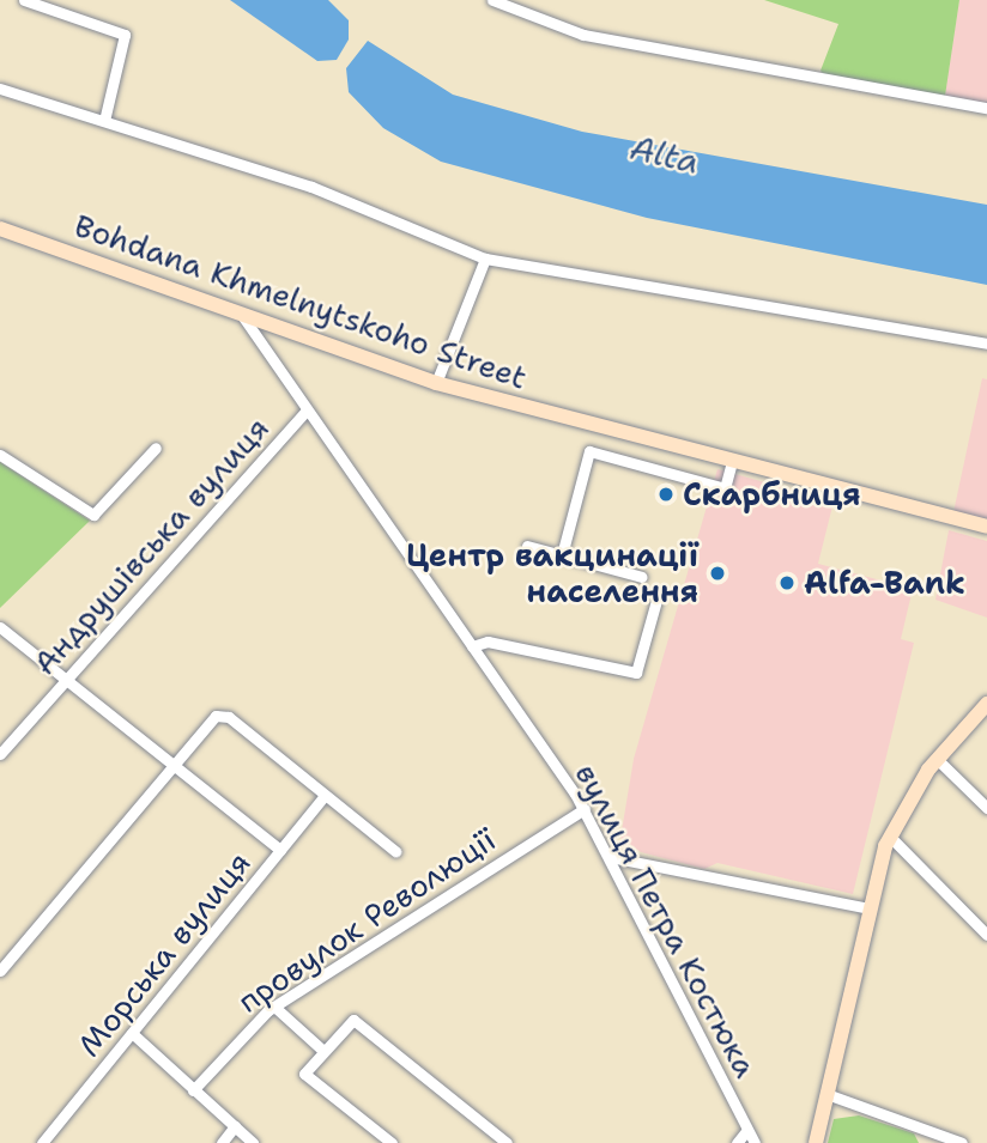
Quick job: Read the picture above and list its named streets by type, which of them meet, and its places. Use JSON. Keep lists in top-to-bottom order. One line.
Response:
{"streets":{"main road":["Bohdana Khmelnytskoho Street"],"street":["Андрушівська вулиця","провулок Революції","вулиця Петра Костюка","Морська вулиця"]},"crossings":[["Bohdana Khmelnytskoho Street","вулиця Петра Костюка"],["Андрушівська вулиця","вулиця Петра Костюка"],["провулок Революції","вулиця Петра Костюка"]],"water":["Alta"],"places":["Скарбниця","Центр вакцинації населення","Alfa-Bank"]}
